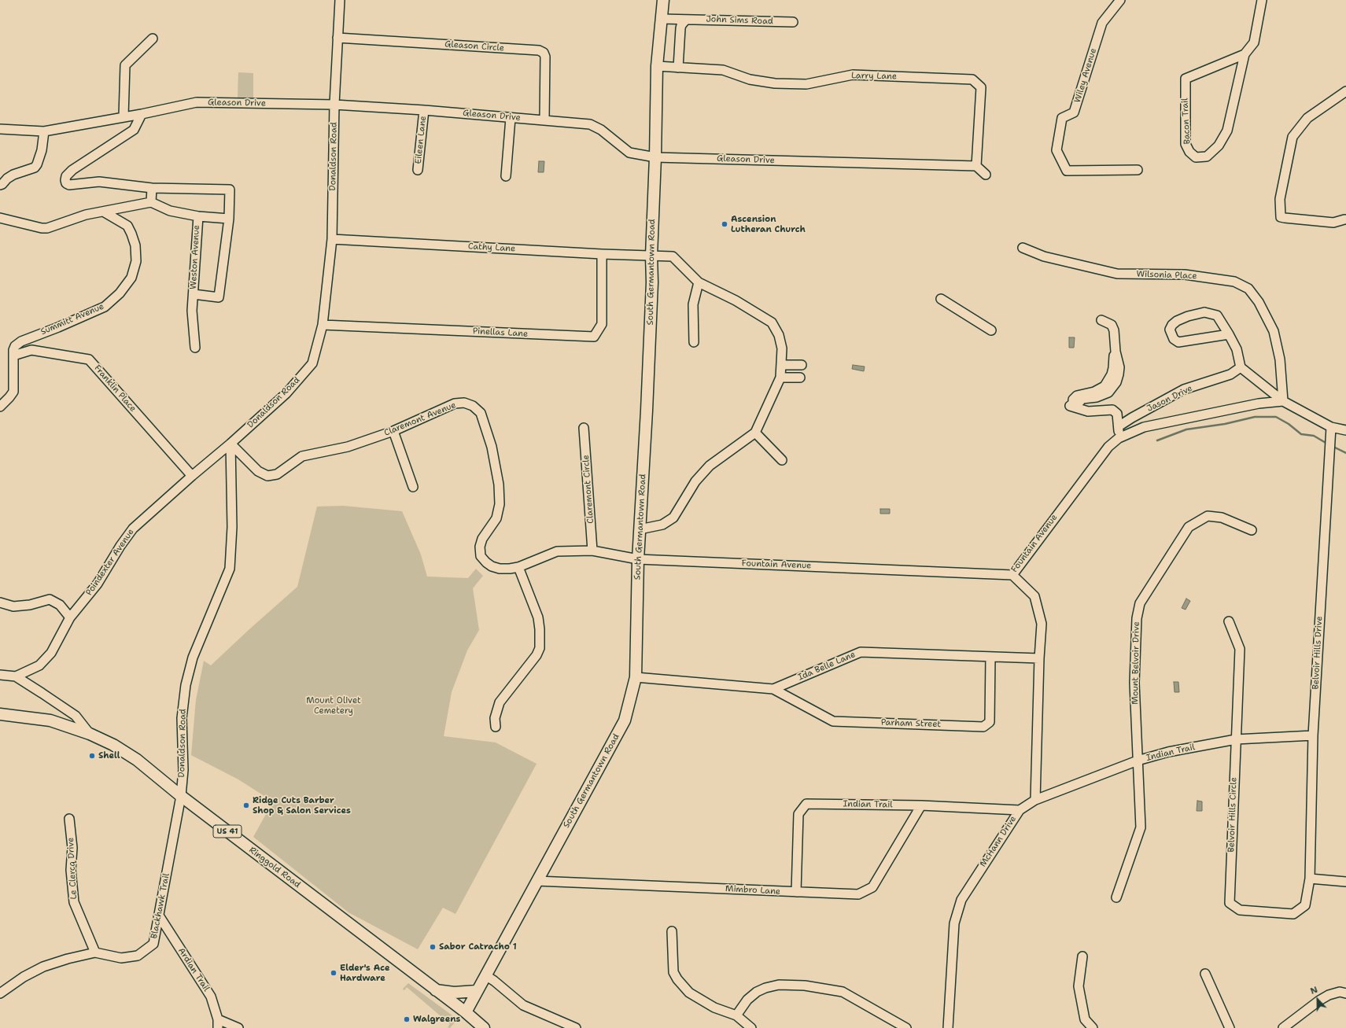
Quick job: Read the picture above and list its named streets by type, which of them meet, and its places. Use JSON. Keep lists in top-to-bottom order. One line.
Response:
{"streets":{"main road":["South Germantown Road","US 41","Ringgold Road"],"street":["John Sims Road","Gleason Circle","Wiley Avenue","Larry Lane","Gleason Drive","Bacon Trail","Eileen Lane","Donaldson Road","Cathy Lane","Weston Avenue","Wilsonia Place","Summitt Avenue","Pinellas Lane","Franklin Place","Jason Drive","Claremont Avenue","Claremont Circle","Fountain Avenue","Poindexter Avenue","Belvoir Hills Drive","Mount Belvoir Drive","Ida Belle Lane","Parham Street","Indian Trail","Belvoir Hills Circle","McHann Drive","Le Clercq Drive","Mimbro Lane","Blackhawk Trail","Ardian Trail"]},"crossings":[["John Sims Road","South Germantown Road"],["Gleason Circle","Gleason Drive"],["Gleason Circle","Donaldson Road"],["Larry Lane","Gleason Drive"],["Larry Lane","South Germantown Road"],["Gleason Drive","Eileen Lane"],["Gleason Drive","Donaldson Road"],["Gleason Drive","South Germantown Road"],["Donaldson Road","Cathy Lane"],["Donaldson Road","Pinellas Lane"],["Donaldson Road","Claremont Avenue"],["Donaldson Road","Poindexter Avenue"],["Donaldson Road","Ringgold Road"],["Donaldson Road","Blackhawk Trail"],["Cathy Lane","South Germantown Road"],["Cathy Lane","Pinellas Lane"],["South Germantown Road","Claremont Avenue"],["South Germantown Road","Fountain Avenue"],["South Germantown Road","Ida Belle Lane"],["South Germantown Road","Ringgold Road"],["South Germantown Road","Mimbro Lane"],["Wilsonia Place","Fountain Avenue"],["Summitt Avenue","Franklin Place"],["Franklin Place","Poindexter Avenue"],["Claremont Avenue","Claremont Circle"],["Claremont Avenue","Fountain Avenue"],["Claremont Avenue","Poindexter Avenue"],["Belvoir Hills Drive","Indian Trail"],["Belvoir Hills Drive","Belvoir Hills Circle"],["Mount Belvoir Drive","Indian Trail"],["Ida Belle Lane","Parham Street"],["Indian Trail","Belvoir Hills Circle"],["Indian Trail","McHann Drive"],["Indian Trail","Mimbro Lane"],["Ringgold Road","Blackhawk Trail"],["Le Clercq Drive","Blackhawk Trail"],["Blackhawk Trail","Ardian Trail"]],"parks":["Mount Olivet Cemetery"],"places":["Ascension Lutheran Church","Shell","Ridge Cuts Barber Shop & Salon Services","Sabor Catracho 1","Elder's Ace Hardware","Walgreens"],"north":"top"}
